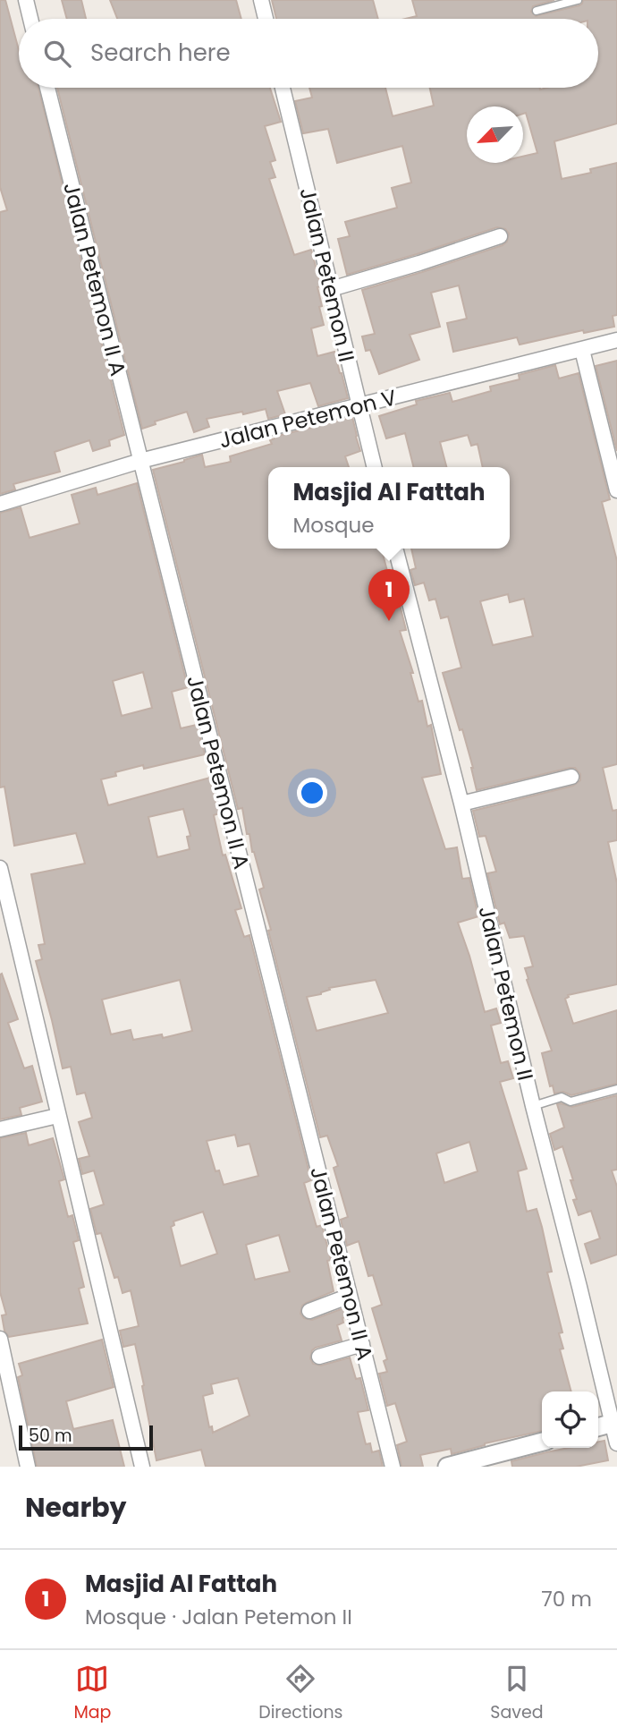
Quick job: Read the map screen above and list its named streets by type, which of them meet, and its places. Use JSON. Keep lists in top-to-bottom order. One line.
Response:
{"streets":{"street":["Jalan Petemon II","Jalan Petemon II A","Jalan Petemon V"]},"crossings":[["Jalan Petemon II","Jalan Petemon V"],["Jalan Petemon II A","Jalan Petemon V"]],"scale_bar":"50 m","north":"bottom left","page":{"search":"Search here","popup":["Masjid Al Fattah","Mosque"],"pins":"1","scale":"50 m","heading":"Nearby","list":[{"mark":"1","name":"Masjid Al Fattah","note":"Mosque · Jalan Petemon II","value":"70 m"}],"nav":["Map","Directions","Saved"]}}
